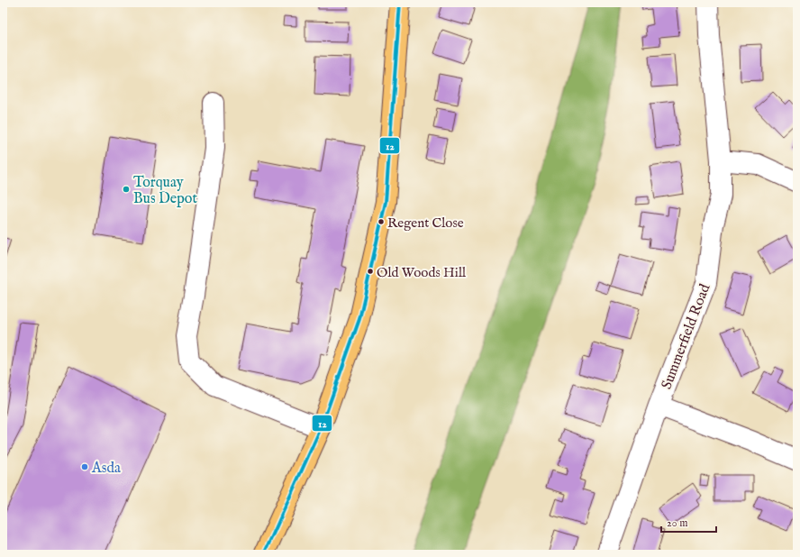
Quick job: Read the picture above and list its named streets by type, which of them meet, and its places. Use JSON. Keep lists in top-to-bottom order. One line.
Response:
{"streets":{"street":["Summerfield Road"]},"places":["Torquay Bus Depot","Regent Close","Old Woods Hill","Asda"],"lines":["transit line 12"],"scale_bar":"20 m"}
